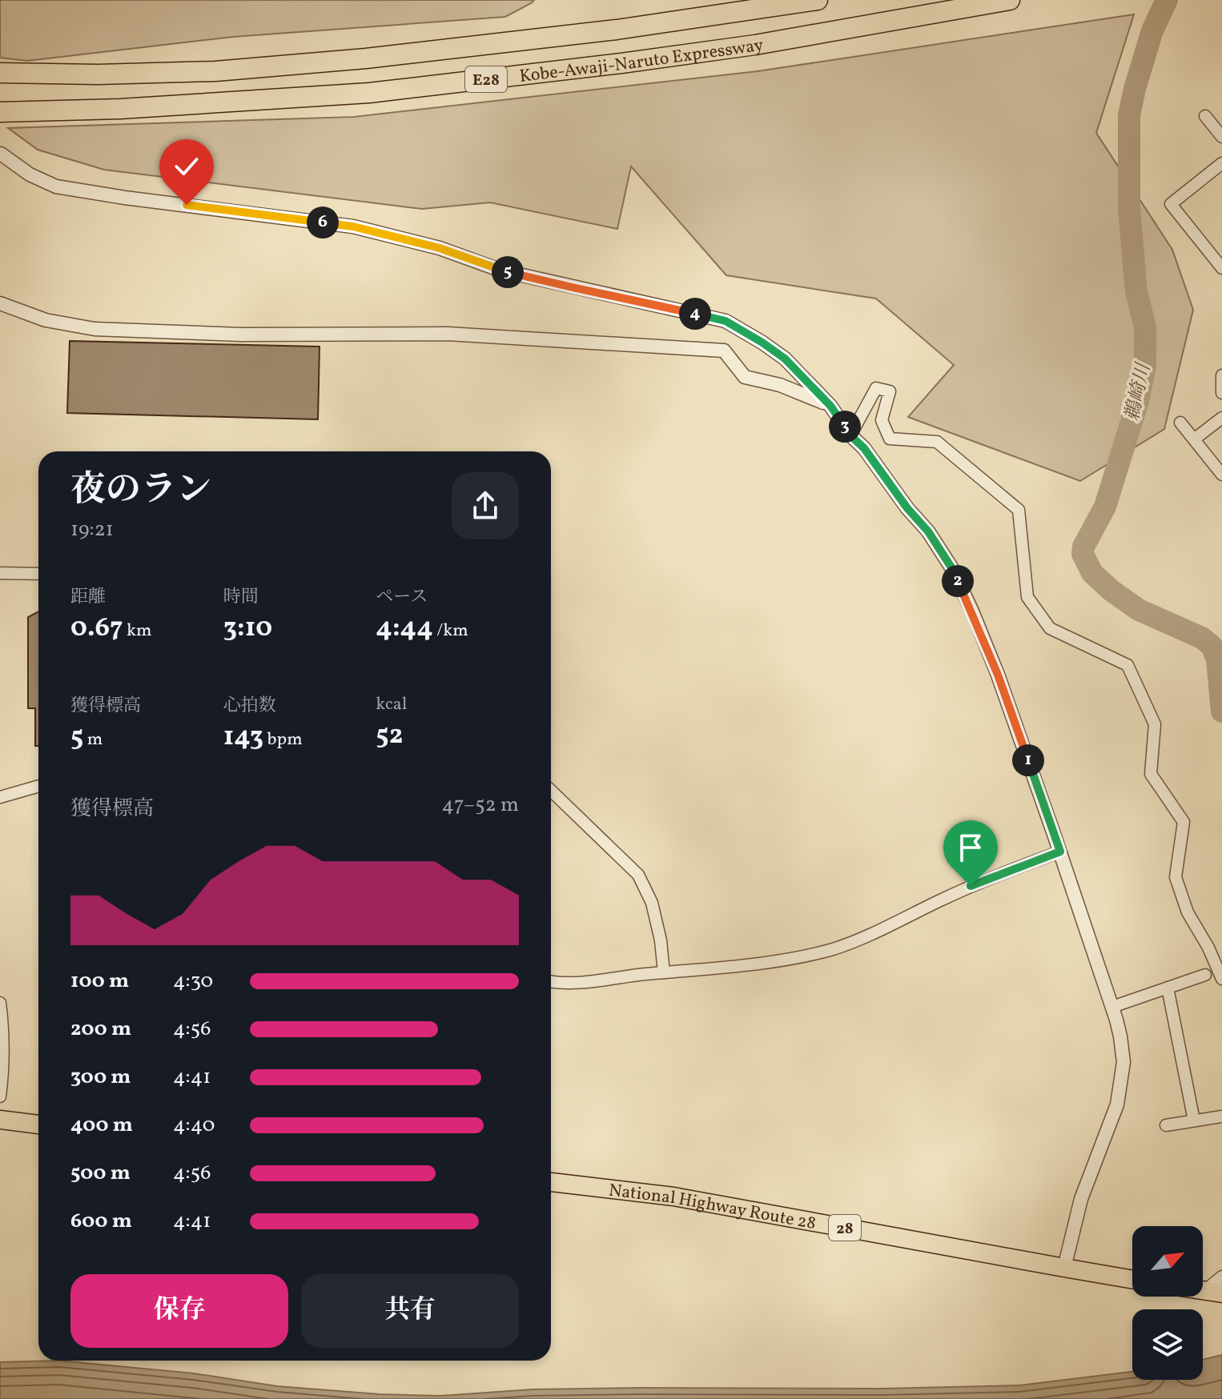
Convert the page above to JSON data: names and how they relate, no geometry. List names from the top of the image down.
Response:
{
  "streets": {
    "highway": [
      "Kobe-Awaji-Naruto Expressway",
      "E28",
      "National Highway Route 28",
      "28"
    ]
  },
  "water": ["鵜崎川"],
  "north": "top right",
  "page": {
    "pins": [
      "6",
      "5",
      "4",
      "3",
      "2",
      "1"
    ],
    "heading": ["夜のラン", "19:21"],
    "stats": [
      ["距離", "0.67 km"],
      ["時間", "3:10"],
      ["ペース", "4:44 /km"],
      ["獲得標高", "5 m"],
      ["心拍数", "143 bpm"],
      ["kcal", "52"]
    ],
    "chart": ["獲得標高", "47–52 m"],
    "list": [
      {
        "name": "100 m",
        "note": "4:30"
      },
      {
        "name": "200 m",
        "note": "4:56"
      },
      {
        "name": "300 m",
        "note": "4:41"
      },
      {
        "name": "400 m",
        "note": "4:40"
      },
      {
        "name": "500 m",
        "note": "4:56"
      },
      {
        "name": "600 m",
        "note": "4:41"
      }
    ],
    "buttons": ["保存", "共有"]
  }
}
